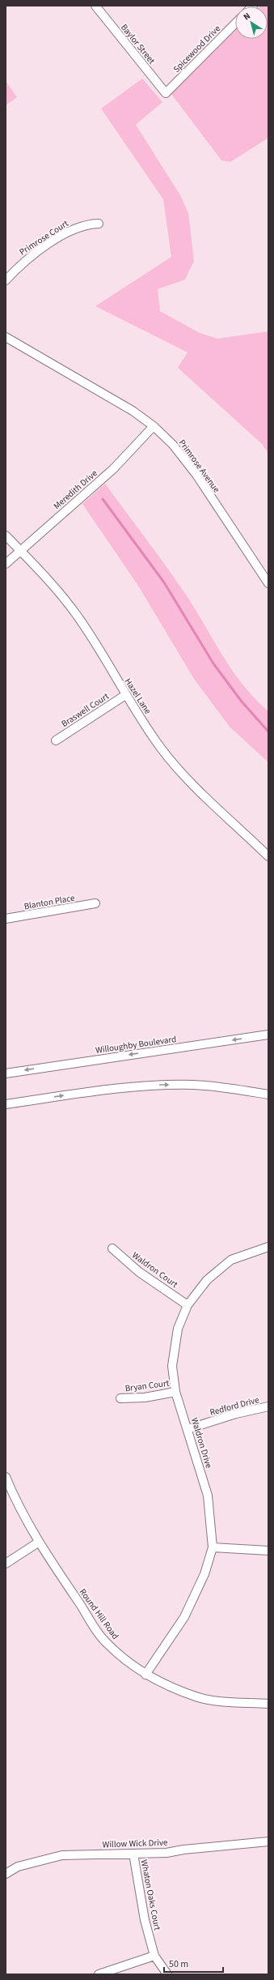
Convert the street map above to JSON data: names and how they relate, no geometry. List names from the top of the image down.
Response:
{
  "streets": {
    "street": [
      "Baylor Street",
      "Spicewood Drive",
      "Primrose Court",
      "Primrose Avenue",
      "Meredith Drive",
      "Hazel Lane",
      "Braswell Court",
      "Blanton Place",
      "Willoughby Boulevard",
      "Waldron Court",
      "Bryan Court",
      "Redford Drive",
      "Waldron Drive",
      "Round Hill Road",
      "Willow Wick Drive",
      "Whaton Oaks Court"
    ]
  },
  "crossings": [
    ["Baylor Street", "Spicewood Drive"],
    ["Primrose Avenue", "Meredith Drive"],
    ["Meredith Drive", "Hazel Lane"],
    ["Hazel Lane", "Braswell Court"],
    ["Waldron Court", "Waldron Drive"],
    ["Bryan Court", "Waldron Drive"],
    ["Redford Drive", "Waldron Drive"],
    ["Waldron Drive", "Round Hill Road"],
    ["Willow Wick Drive", "Whaton Oaks Court"]
  ],
  "scale_bar": "50 m",
  "north": "top left"
}
